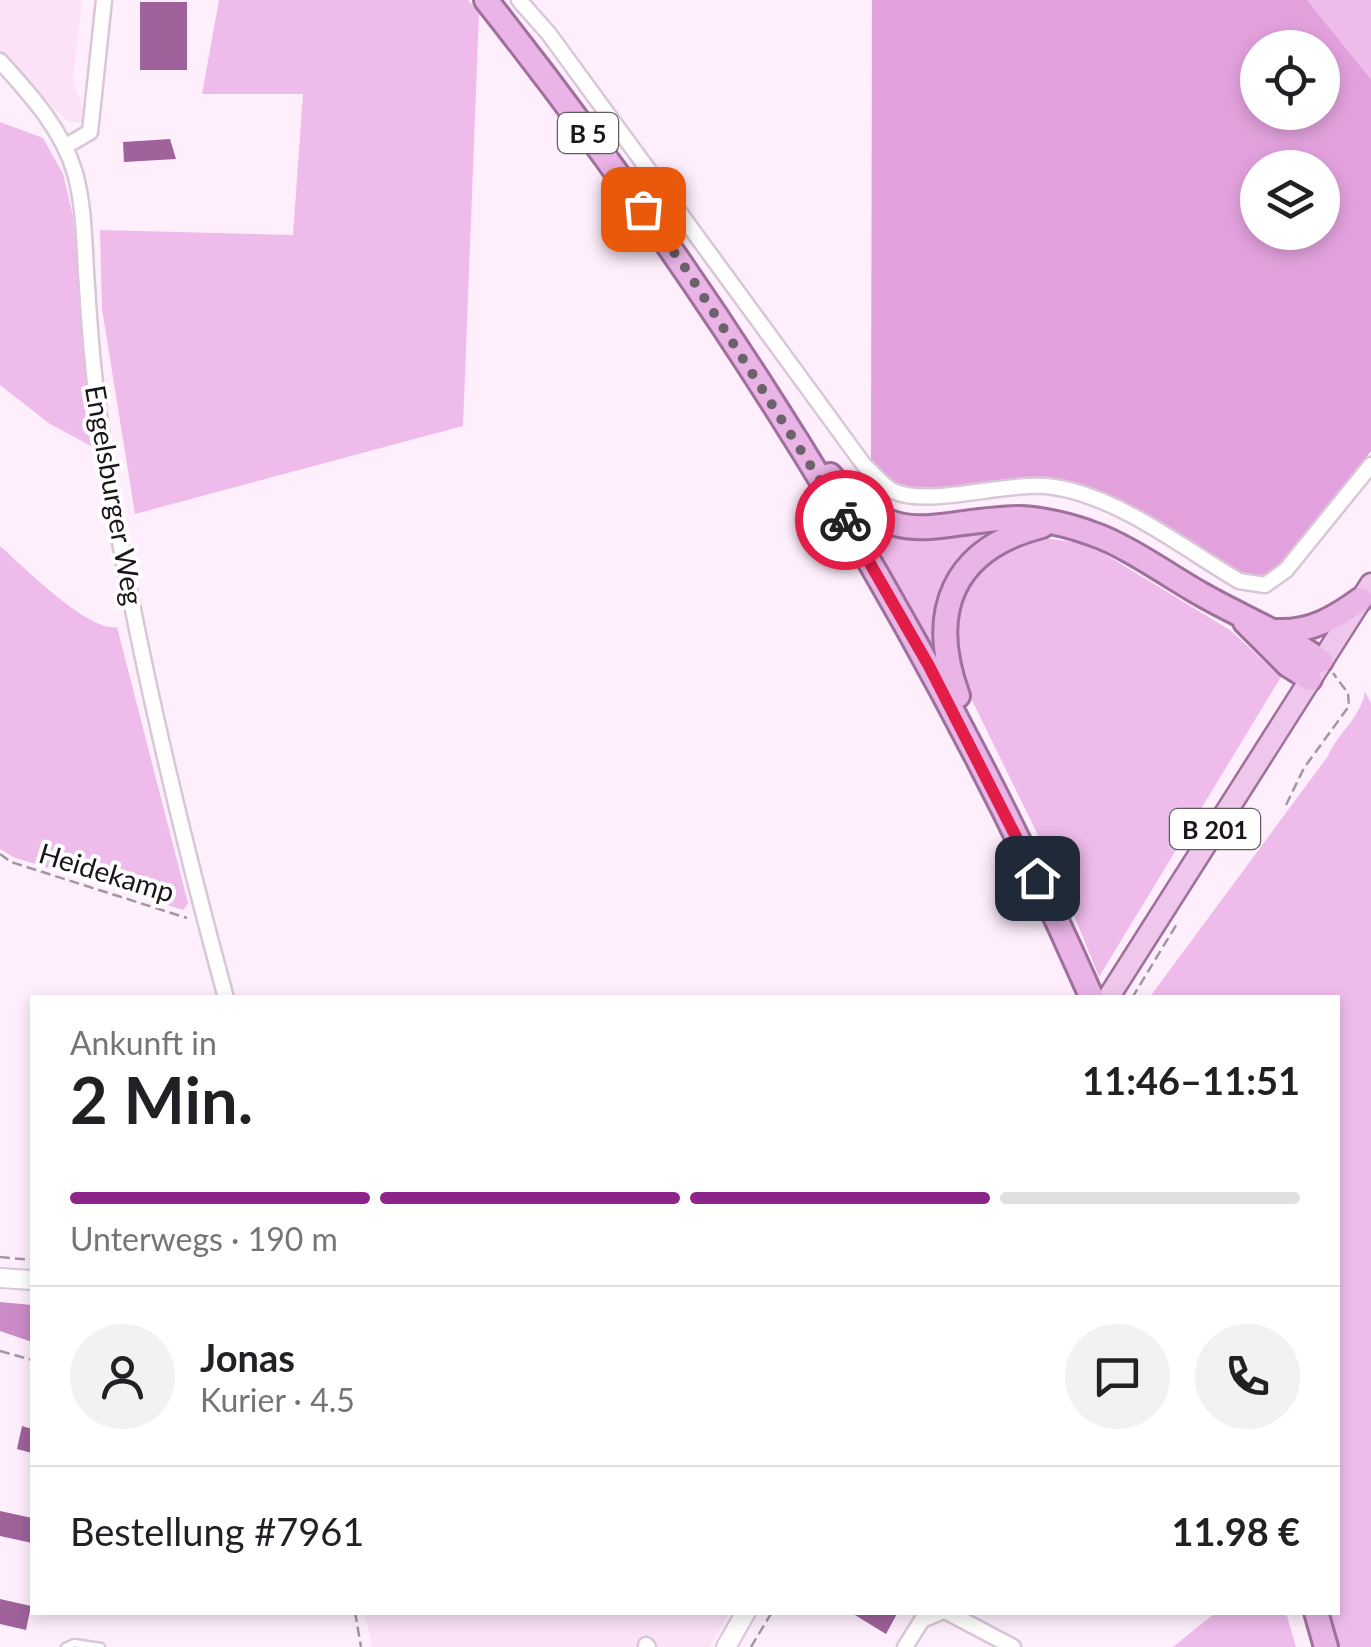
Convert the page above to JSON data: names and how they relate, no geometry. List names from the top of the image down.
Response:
{
  "streets": {
    "highway": ["B 5"],
    "main road": ["B 201"],
    "street": ["Engelsburger Weg"],
    "path": ["Heidekamp"]
  },
  "crossings": [
    ["Engelsburger Weg", "Heidekamp"]
  ],
  "page": {
    "heading": ["2 Min.", "Ankunft in", "11:46–11:51"],
    "panel": [
      "Jonas",
      "Kurier · 4.5",
      "Bestellung #7961",
      "11.98 €"
    ],
    "bar": "Unterwegs · 190 m"
  }
}
